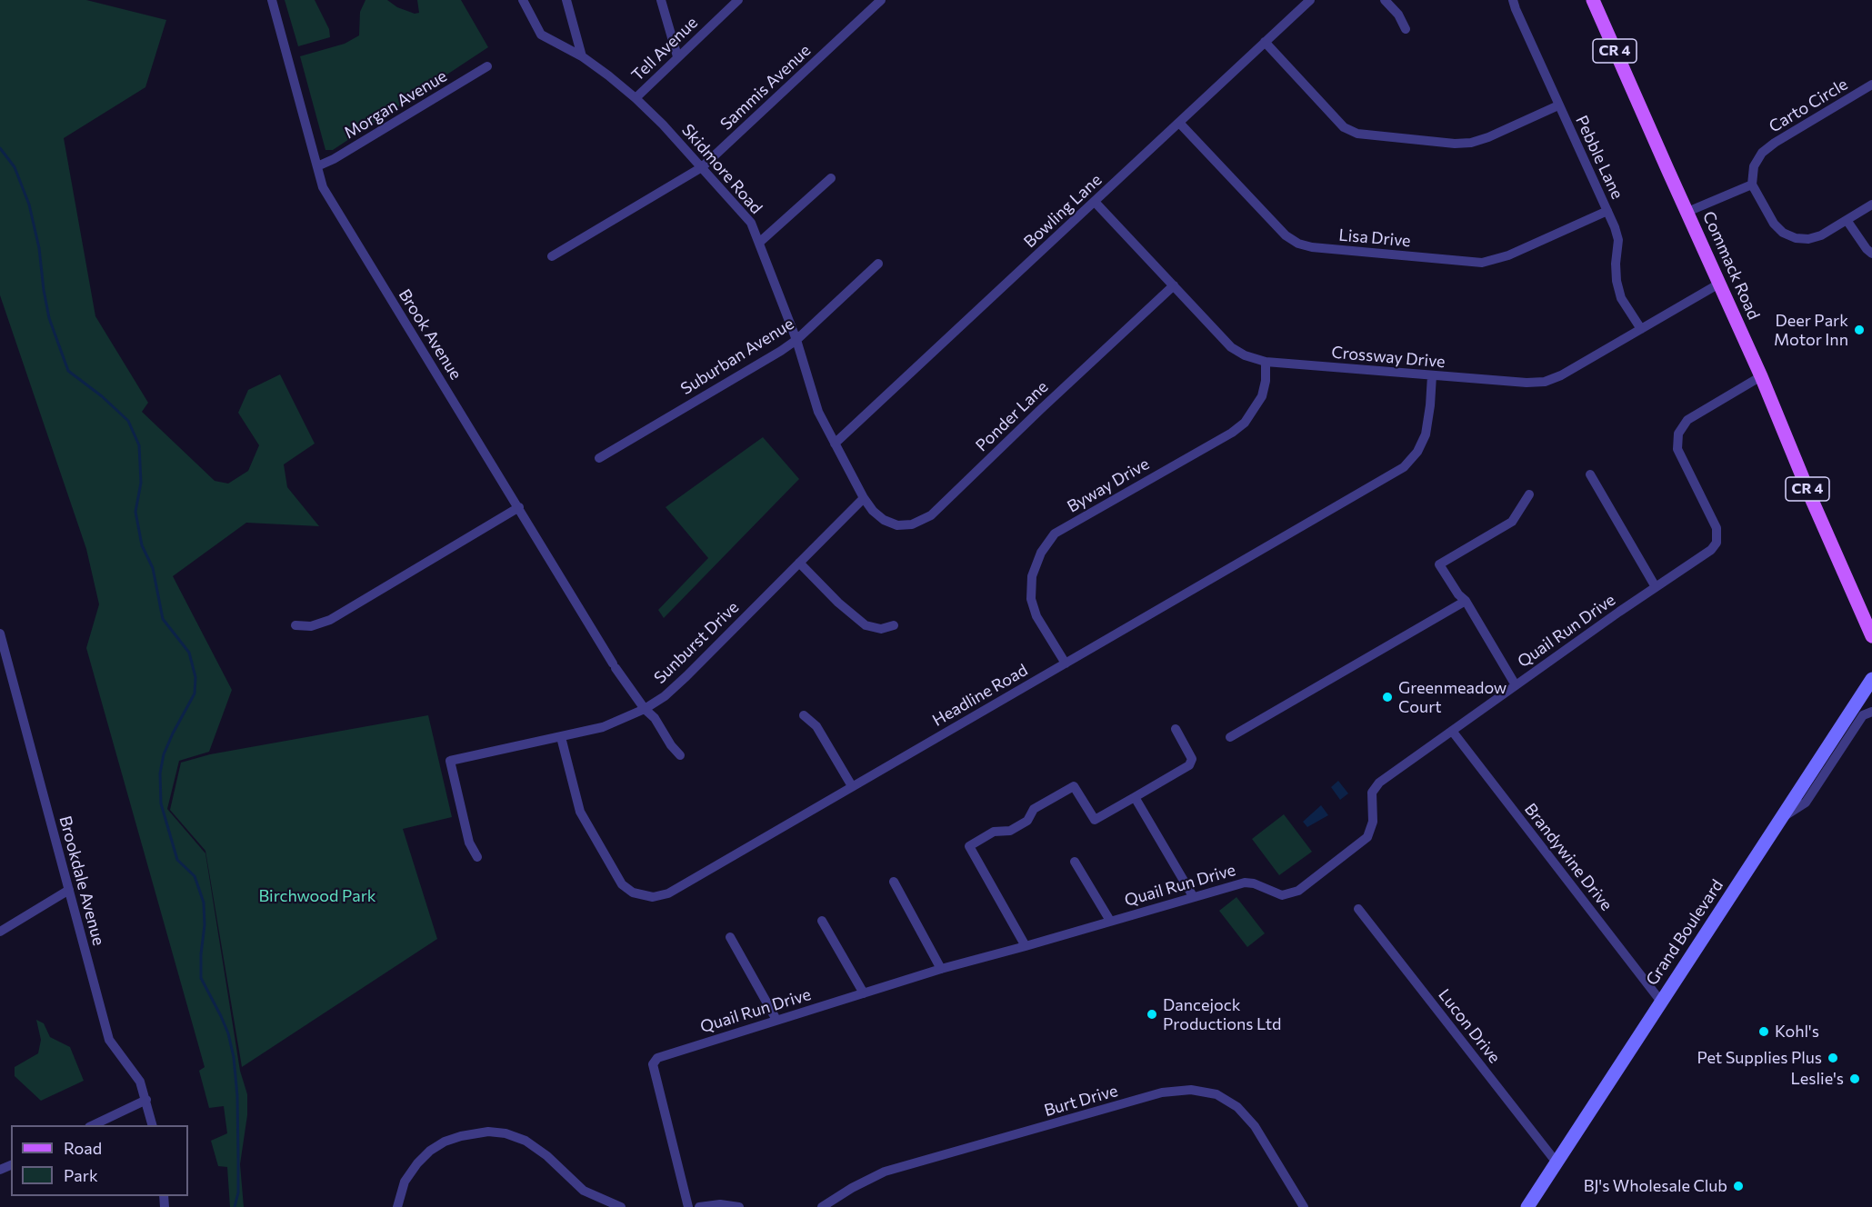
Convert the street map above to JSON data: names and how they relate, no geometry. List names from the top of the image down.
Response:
{
  "streets": {
    "main road": ["CR 4", "Commack Road"],
    "street": [
      "Tell Avenue",
      "Sammis Avenue",
      "Morgan Avenue",
      "Carto Circle",
      "Pebble Lane",
      "Skidmore Road",
      "Bowling Lane",
      "Lisa Drive",
      "Brook Avenue",
      "Suburban Avenue",
      "Crossway Drive",
      "Ponder Lane",
      "Byway Drive",
      "Quail Run Drive",
      "Sunburst Drive",
      "Headline Road",
      "Brandywine Drive",
      "Brookdale Avenue",
      "Grand Boulevard",
      "Lucon Drive",
      "Burt Drive"
    ]
  },
  "crossings": [
    ["Tell Avenue", "Skidmore Road"],
    ["Sammis Avenue", "Skidmore Road"],
    ["Morgan Avenue", "Brook Avenue"],
    ["Pebble Lane", "Lisa Drive"],
    ["Pebble Lane", "Crossway Drive"],
    ["Skidmore Road", "Bowling Lane"],
    ["Skidmore Road", "Suburban Avenue"],
    ["Skidmore Road", "Ponder Lane"],
    ["Bowling Lane", "Lisa Drive"],
    ["Bowling Lane", "Crossway Drive"],
    ["Bowling Lane", "Ponder Lane"],
    ["Commack Road", "Crossway Drive"],
    ["Commack Road", "Quail Run Drive"],
    ["Brook Avenue", "Sunburst Drive"],
    ["Crossway Drive", "Ponder Lane"],
    ["Crossway Drive", "Byway Drive"],
    ["Crossway Drive", "Headline Road"],
    ["Ponder Lane", "Sunburst Drive"],
    ["Byway Drive", "Headline Road"],
    ["Quail Run Drive", "Brandywine Drive"],
    ["Sunburst Drive", "Headline Road"],
    ["Brandywine Drive", "Grand Boulevard"],
    ["Grand Boulevard", "Lucon Drive"]
  ],
  "parks": ["Birchwood Park"],
  "places": [
    "Deer Park Motor Inn",
    "Greenmeadow Court",
    "Dancejock Productions Ltd",
    "Kohl's",
    "Pet Supplies Plus",
    "Leslie's",
    "BJ's Wholesale Club"
  ],
  "legend": ["Road", "Park"]
}
